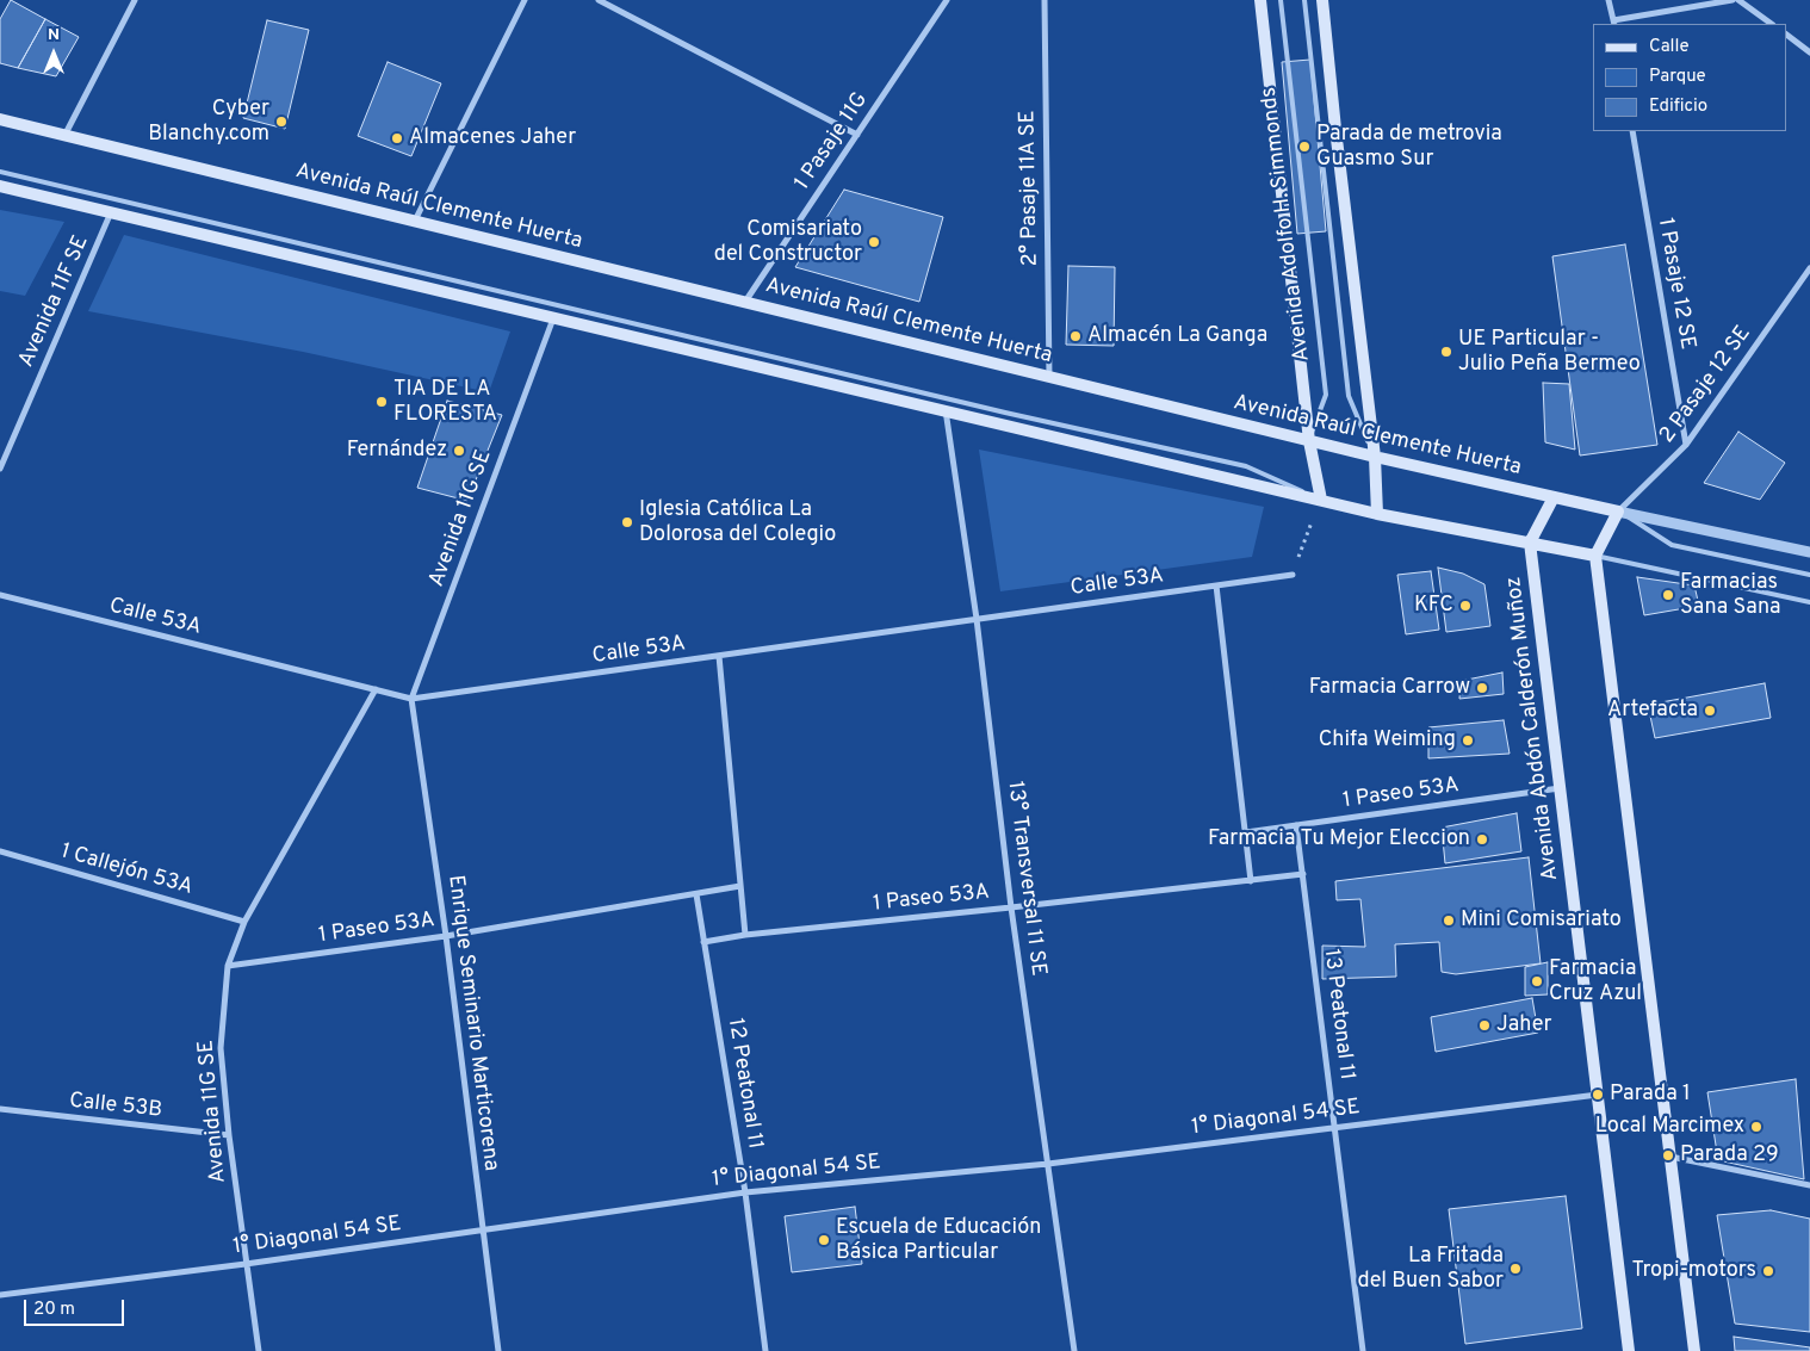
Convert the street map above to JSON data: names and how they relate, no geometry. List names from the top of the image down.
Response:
{
  "streets": {
    "main road": ["Avenida Raúl Clemente Huerta", "Avenida Adolfo H. Simmonds", "Avenida Abdón Calderón Muñoz"],
    "street": [
      "1 Pasaje 11G",
      "2° Pasaje 11A SE",
      "1 Pasaje 12 SE",
      "Avenida 11F SE",
      "2 Pasaje 12 SE",
      "Avenida 11G SE",
      "Calle 53A",
      "1 Paseo 53A",
      "1 Callejón 53A",
      "13° Transversal 11 SE",
      "13 Peatonal 11",
      "Enrique Seminario Marticorena",
      "12 Peatonal 11",
      "Calle 53B",
      "1° Diagonal 54 SE"
    ]
  },
  "crossings": [
    ["1 Pasaje 11G", "Avenida Raúl Clemente Huerta"],
    ["2° Pasaje 11A SE", "Avenida Raúl Clemente Huerta"],
    ["Avenida Raúl Clemente Huerta", "Avenida Adolfo H. Simmonds"],
    ["Avenida Raúl Clemente Huerta", "2 Pasaje 12 SE"],
    ["1 Pasaje 12 SE", "2 Pasaje 12 SE"],
    ["Avenida 11G SE", "Calle 53A"],
    ["Avenida 11G SE", "1 Paseo 53A"],
    ["Avenida 11G SE", "1 Callejón 53A"],
    ["Avenida 11G SE", "Enrique Seminario Marticorena"],
    ["Avenida 11G SE", "Calle 53B"],
    ["Avenida 11G SE", "1° Diagonal 54 SE"],
    ["Calle 53A", "13° Transversal 11 SE"],
    ["Calle 53A", "Enrique Seminario Marticorena"],
    ["Avenida Abdón Calderón Muñoz", "1 Paseo 53A"],
    ["Avenida Abdón Calderón Muñoz", "1° Diagonal 54 SE"],
    ["1 Paseo 53A", "13° Transversal 11 SE"],
    ["1 Paseo 53A", "13 Peatonal 11"],
    ["1 Paseo 53A", "Enrique Seminario Marticorena"],
    ["1 Paseo 53A", "12 Peatonal 11"],
    ["13° Transversal 11 SE", "1° Diagonal 54 SE"],
    ["13 Peatonal 11", "1° Diagonal 54 SE"],
    ["Enrique Seminario Marticorena", "1° Diagonal 54 SE"],
    ["12 Peatonal 11", "1° Diagonal 54 SE"]
  ],
  "places": [
    "Cyber Blanchy.com",
    "Almacenes Jaher",
    "Parada de metrovia Guasmo Sur",
    "Comisariato del Constructor",
    "Almacén La Ganga",
    "UE Particular - Julio Peña Bermeo",
    "TIA DE LA FLORESTA",
    "Fernández",
    "Iglesia Católica La Dolorosa del Colegio",
    "Farmacias Sana Sana",
    "KFC",
    "Farmacia Carrow",
    "Artefacta",
    "Chifa Weiming",
    "Farmacia Tu Mejor Eleccion",
    "Mini Comisariato",
    "Farmacia Cruz Azul",
    "Jaher",
    "Parada 1",
    "Local Marcimex",
    "Parada 29",
    "Escuela de Educación Básica Particular",
    "La Fritada del Buen Sabor",
    "Tropi-motors"
  ],
  "legend": ["Calle", "Parque", "Edificio"],
  "scale_bar": "20 m",
  "north": "top"
}
